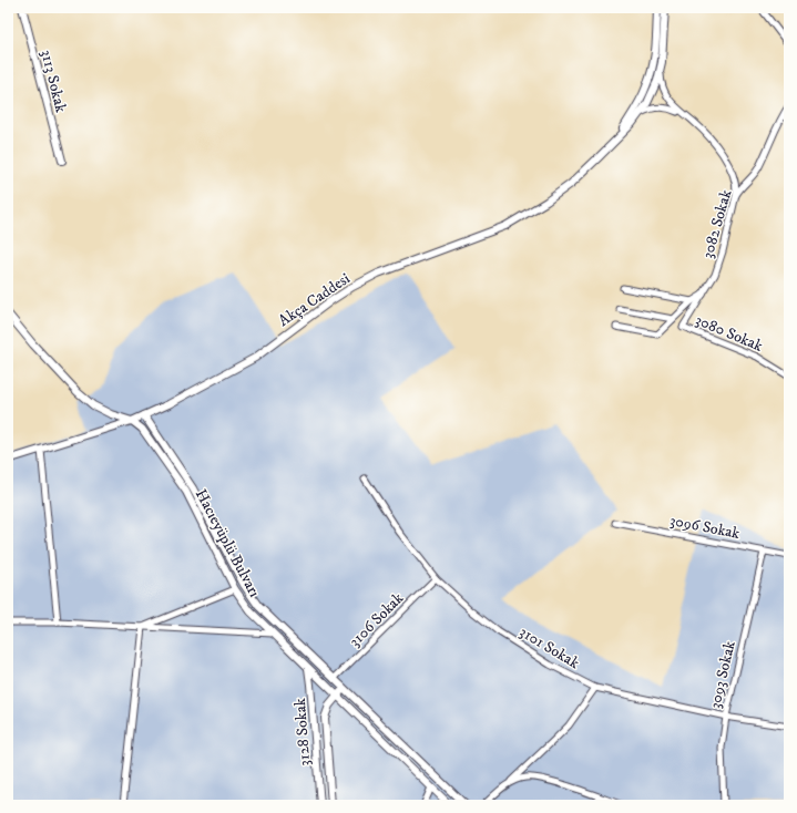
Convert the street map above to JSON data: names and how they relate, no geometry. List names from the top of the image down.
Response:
{
  "streets": {
    "street": [
      "3113 Sokak",
      "3082 Sokak",
      "Akça Caddesi",
      "3080 Sokak",
      "3096 Sokak",
      "Hacıeyüplü Bulvarı",
      "3106 Sokak",
      "3101 Sokak",
      "3093 Sokak",
      "3128 Sokak"
    ]
  },
  "crossings": [
    ["3082 Sokak", "3080 Sokak"],
    ["Akça Caddesi", "Hacıeyüplü Bulvarı"],
    ["3096 Sokak", "3093 Sokak"],
    ["Hacıeyüplü Bulvarı", "3106 Sokak"],
    ["Hacıeyüplü Bulvarı", "3128 Sokak"],
    ["3106 Sokak", "3101 Sokak"],
    ["3101 Sokak", "3093 Sokak"]
  ]
}
